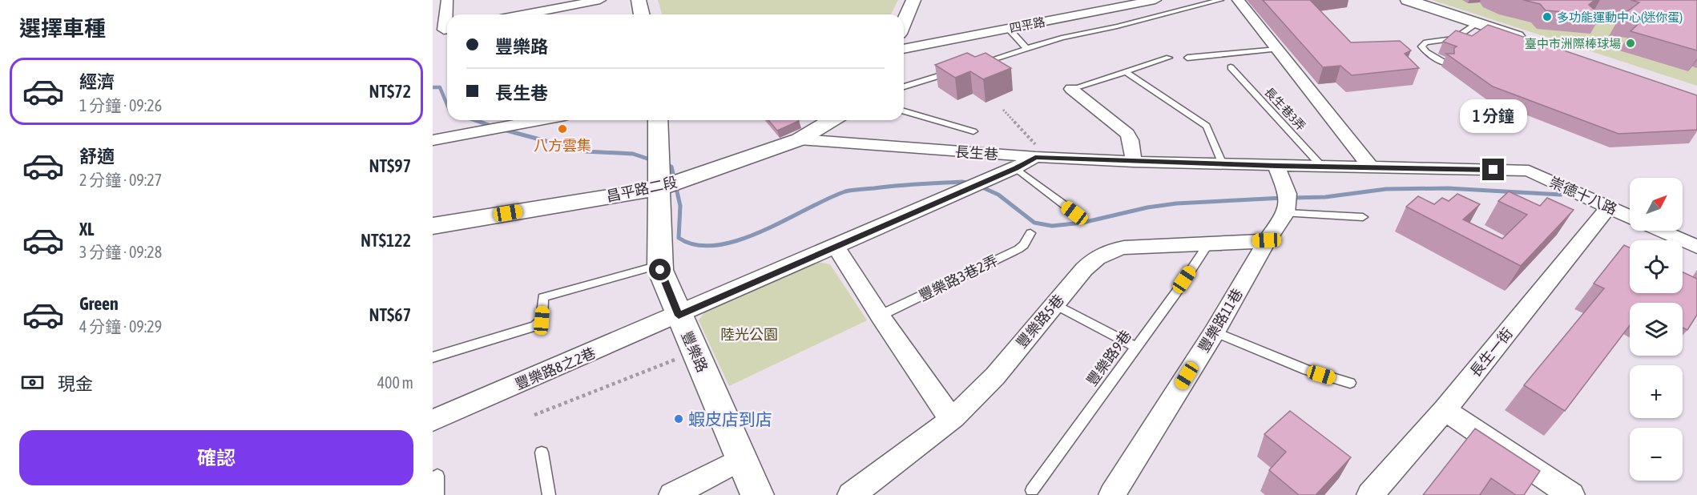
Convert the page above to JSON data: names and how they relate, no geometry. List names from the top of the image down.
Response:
{
  "streets": {
    "street": [
      "四平路",
      "長生巷",
      "昌平路二段",
      "崇德十八路",
      "豐樂路11巷",
      "豐樂路5巷",
      "豐樂路",
      "長生一街",
      "豐樂路8之2巷"
    ],
    "lane": ["長生巷3弄", "豐樂路3巷2弄", "豐樂路9巷"]
  },
  "crossings": [
    ["長生巷3弄", "長生巷"],
    ["長生巷", "昌平路二段"],
    ["長生巷", "崇德十八路"],
    ["長生巷", "豐樂路8之2巷"],
    ["昌平路二段", "豐樂路"],
    ["崇德十八路", "長生一街"],
    ["豐樂路11巷", "豐樂路5巷"],
    ["豐樂路5巷", "豐樂路9巷"],
    ["豐樂路", "豐樂路8之2巷"]
  ],
  "parks": ["陸光公園"],
  "places": [
    "多功能運動中心(迷你蛋)",
    "臺中市洲際棒球場",
    "八方雲集",
    "蝦皮店到店"
  ],
  "north": "top right",
  "page": {
    "heading": "選擇車種",
    "banner": ["豐樂路", "長生巷"],
    "list": [
      {
        "name": "經濟",
        "note": "1 分鐘 · 09:26",
        "value": "NT$72"
      },
      {
        "name": "舒適",
        "note": "2 分鐘 · 09:27",
        "value": "NT$97"
      },
      {
        "name": "XL",
        "note": "3 分鐘 · 09:28",
        "value": "NT$122"
      },
      {
        "name": "Green",
        "note": "4 分鐘 · 09:29",
        "value": "NT$67"
      }
    ],
    "bubble": "1 分鐘",
    "map_buttons": ["+", "−"],
    "pay": ["現金", "400 m"],
    "buttons": "確認"
  }
}
